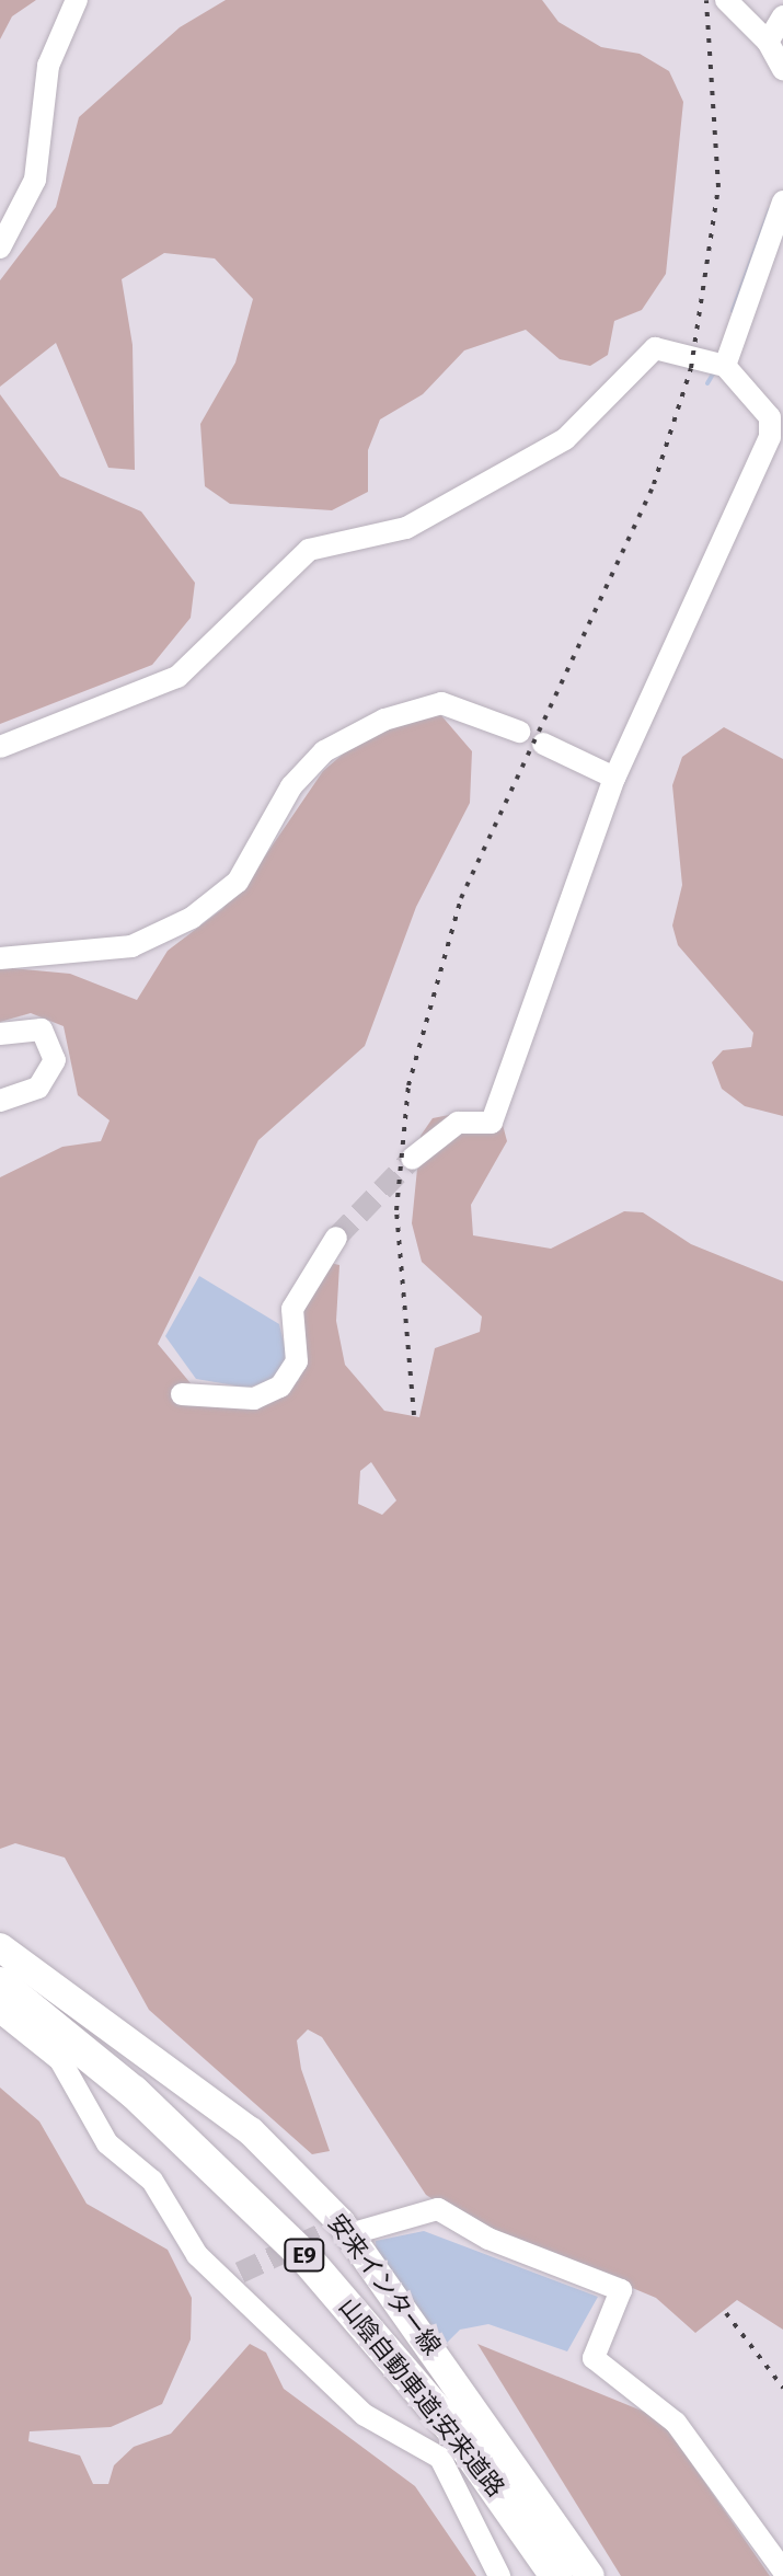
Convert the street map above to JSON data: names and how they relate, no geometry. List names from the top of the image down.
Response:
{
  "streets": {
    "highway": ["E9", "山陰自動車道;安来道路"],
    "main road": ["安来インター線"]
  }
}
